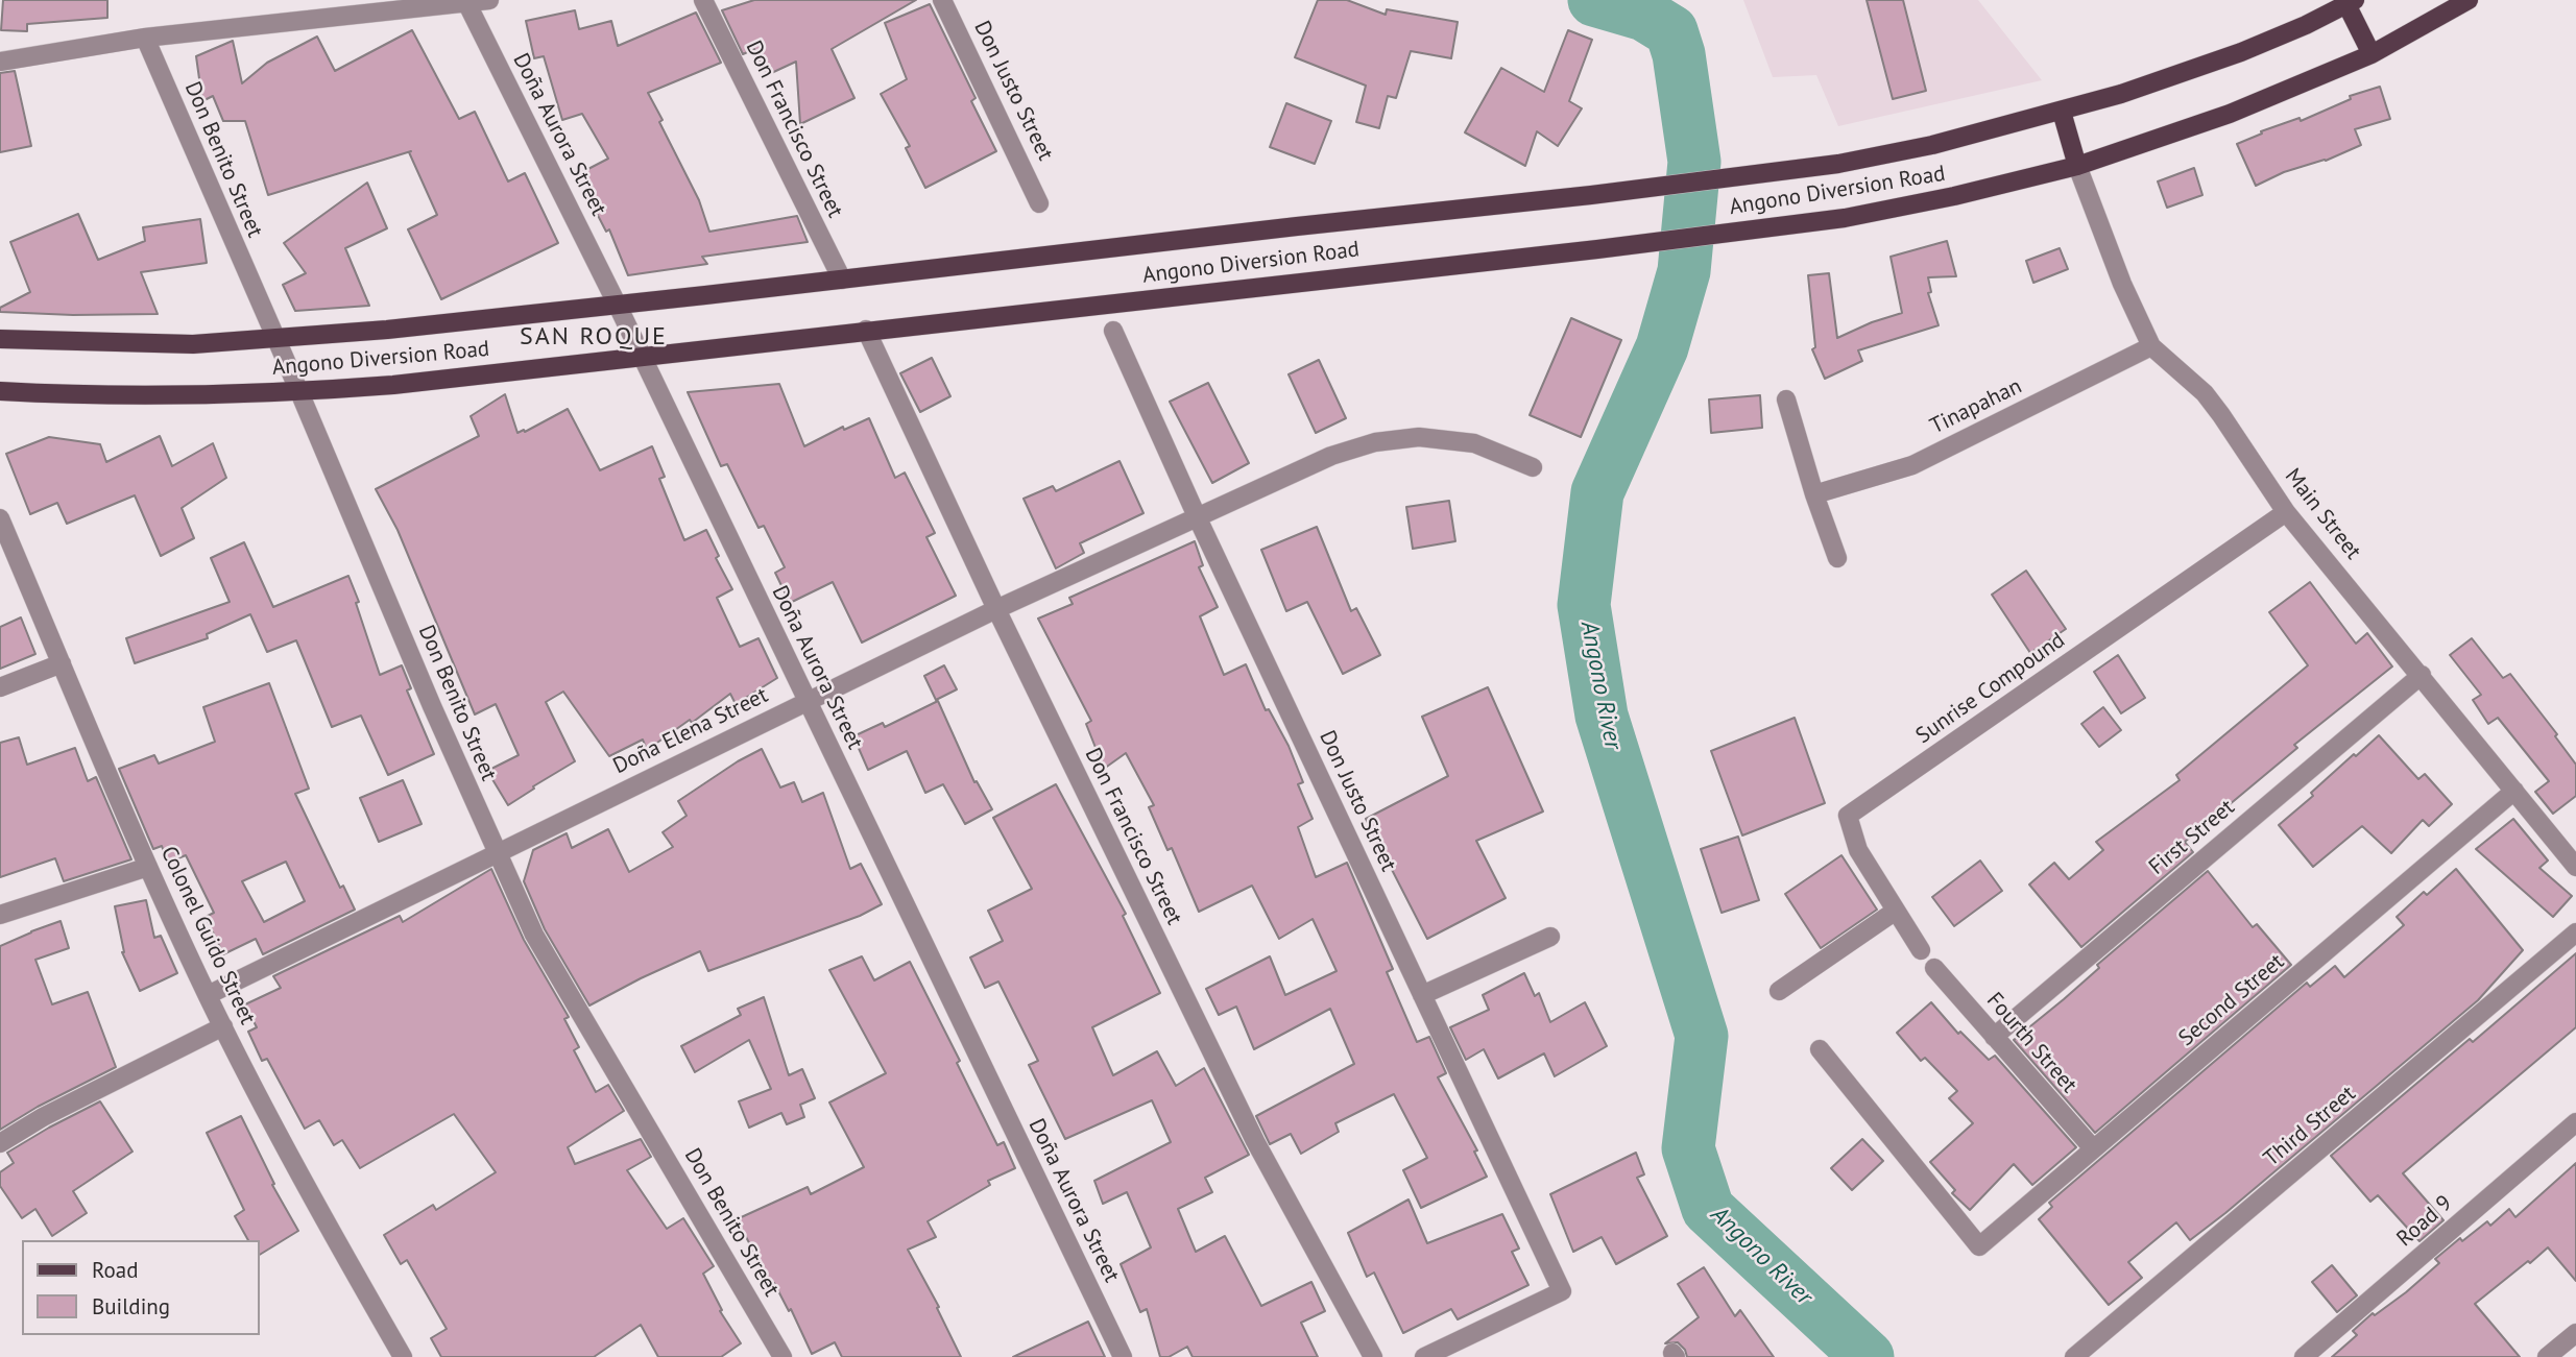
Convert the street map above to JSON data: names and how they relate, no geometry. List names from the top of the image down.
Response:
{
  "streets": {
    "main road": ["Angono Diversion Road"],
    "street": [
      "Don Justo Street",
      "Don Francisco Street",
      "Doña Aurora Street",
      "Don Benito Street",
      "Tinapahan",
      "Main Street",
      "Sunrise Compound",
      "Doña Elena Street",
      "First Street",
      "Colonel Guido Street",
      "Second Street",
      "Fourth Street",
      "Third Street",
      "Road 9"
    ]
  },
  "crossings": [
    ["Don Justo Street", "Doña Elena Street"],
    ["Don Francisco Street", "Angono Diversion Road"],
    ["Don Francisco Street", "Doña Elena Street"],
    ["Doña Aurora Street", "Angono Diversion Road"],
    ["Doña Aurora Street", "Doña Elena Street"],
    ["Don Benito Street", "Angono Diversion Road"],
    ["Don Benito Street", "Doña Elena Street"],
    ["Angono Diversion Road", "Main Street"],
    ["Tinapahan", "Main Street"],
    ["Main Street", "Sunrise Compound"],
    ["Main Street", "First Street"],
    ["Main Street", "Second Street"],
    ["Doña Elena Street", "Colonel Guido Street"],
    ["First Street", "Fourth Street"],
    ["Second Street", "Fourth Street"]
  ],
  "districts": ["SAN ROQUE"],
  "water": ["Angono River"],
  "legend": ["Road", "Building"]
}
